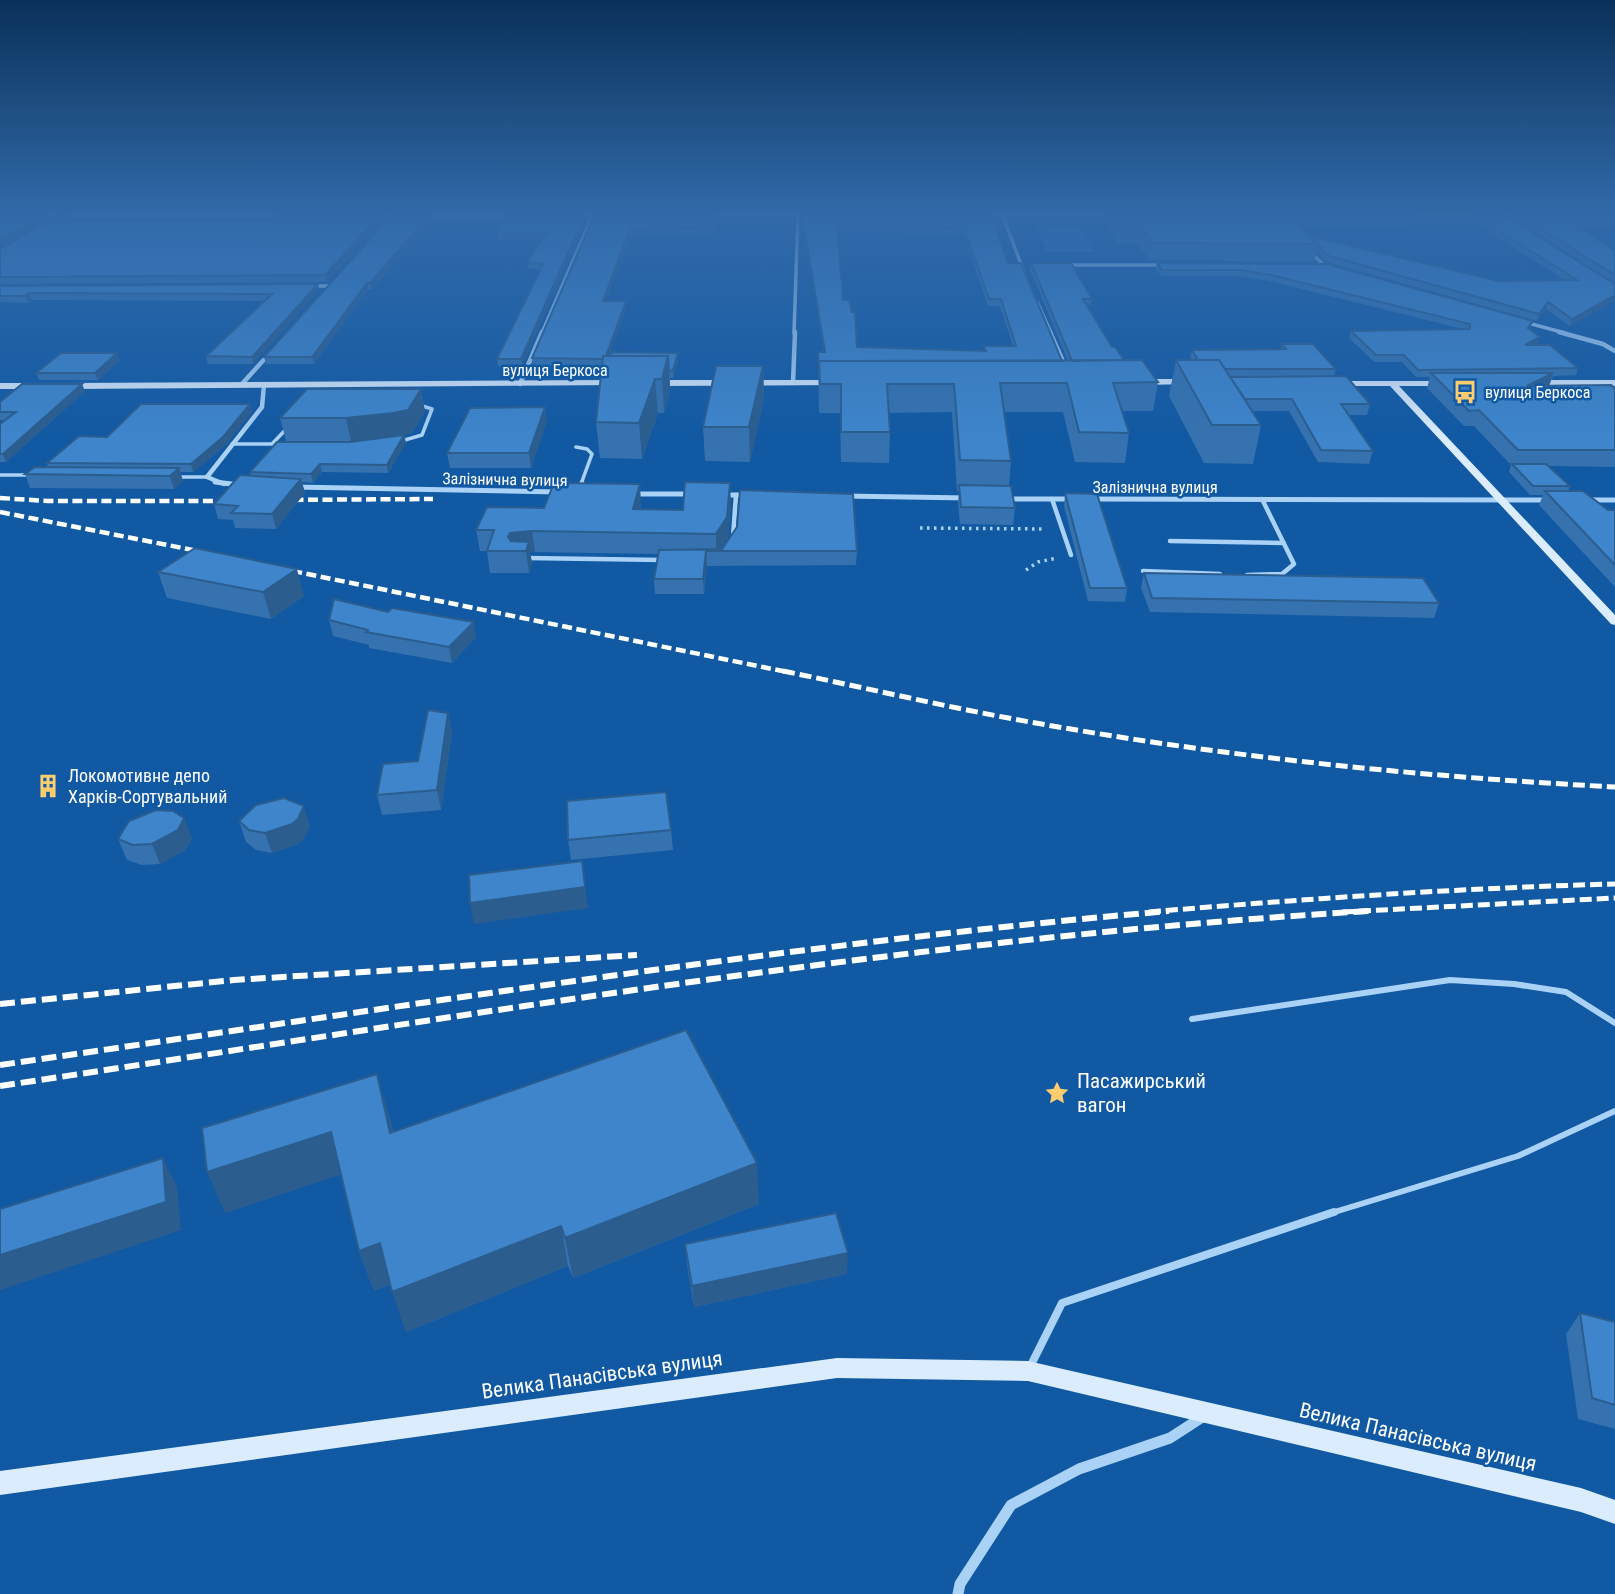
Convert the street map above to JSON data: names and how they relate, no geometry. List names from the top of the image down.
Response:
{
  "streets": {
    "street": ["вулиця Беркоса", "Залізнична вулиця", "Велика Панасівська вулиця"]
  },
  "places": {
    "bus stop": ["вулиця Беркоса"],
    "building": ["Локомотивне депо Харків-Сортувальний"],
    "place": ["Пасажирський вагон"]
  }
}
